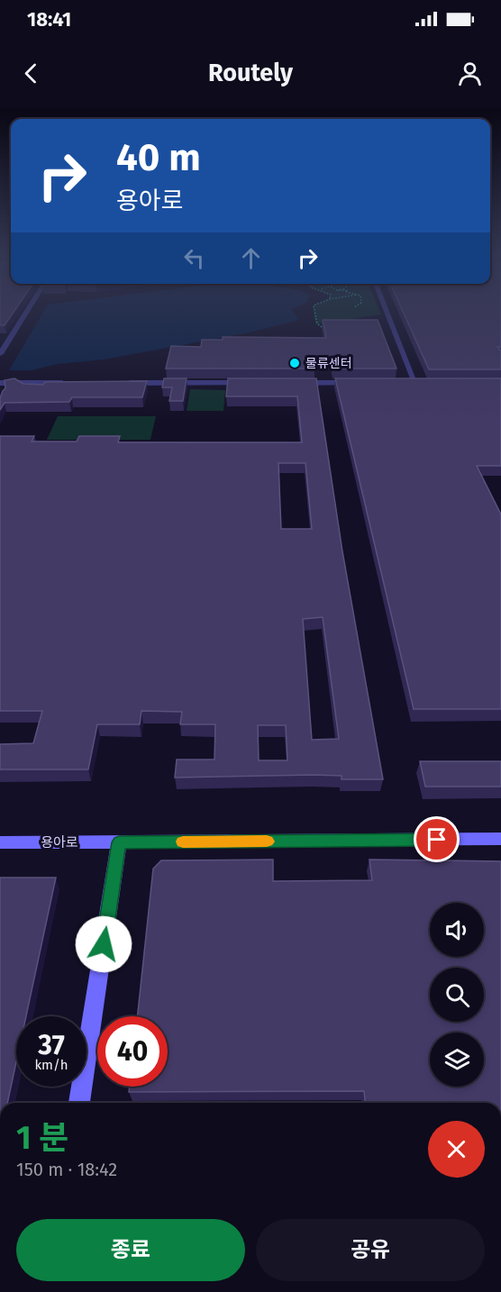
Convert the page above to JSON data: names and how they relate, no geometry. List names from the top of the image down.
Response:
{
  "streets": {
    "street": ["용아로"]
  },
  "places": ["물류센터"],
  "page": {
    "status": "18:41",
    "header": "Routely",
    "turn": ["40 m", "용아로"],
    "speed": "37 km/h",
    "limit": "40",
    "heading": ["1 분", "150 m · 18:42"],
    "buttons": ["종료", "공유"]
  }
}
